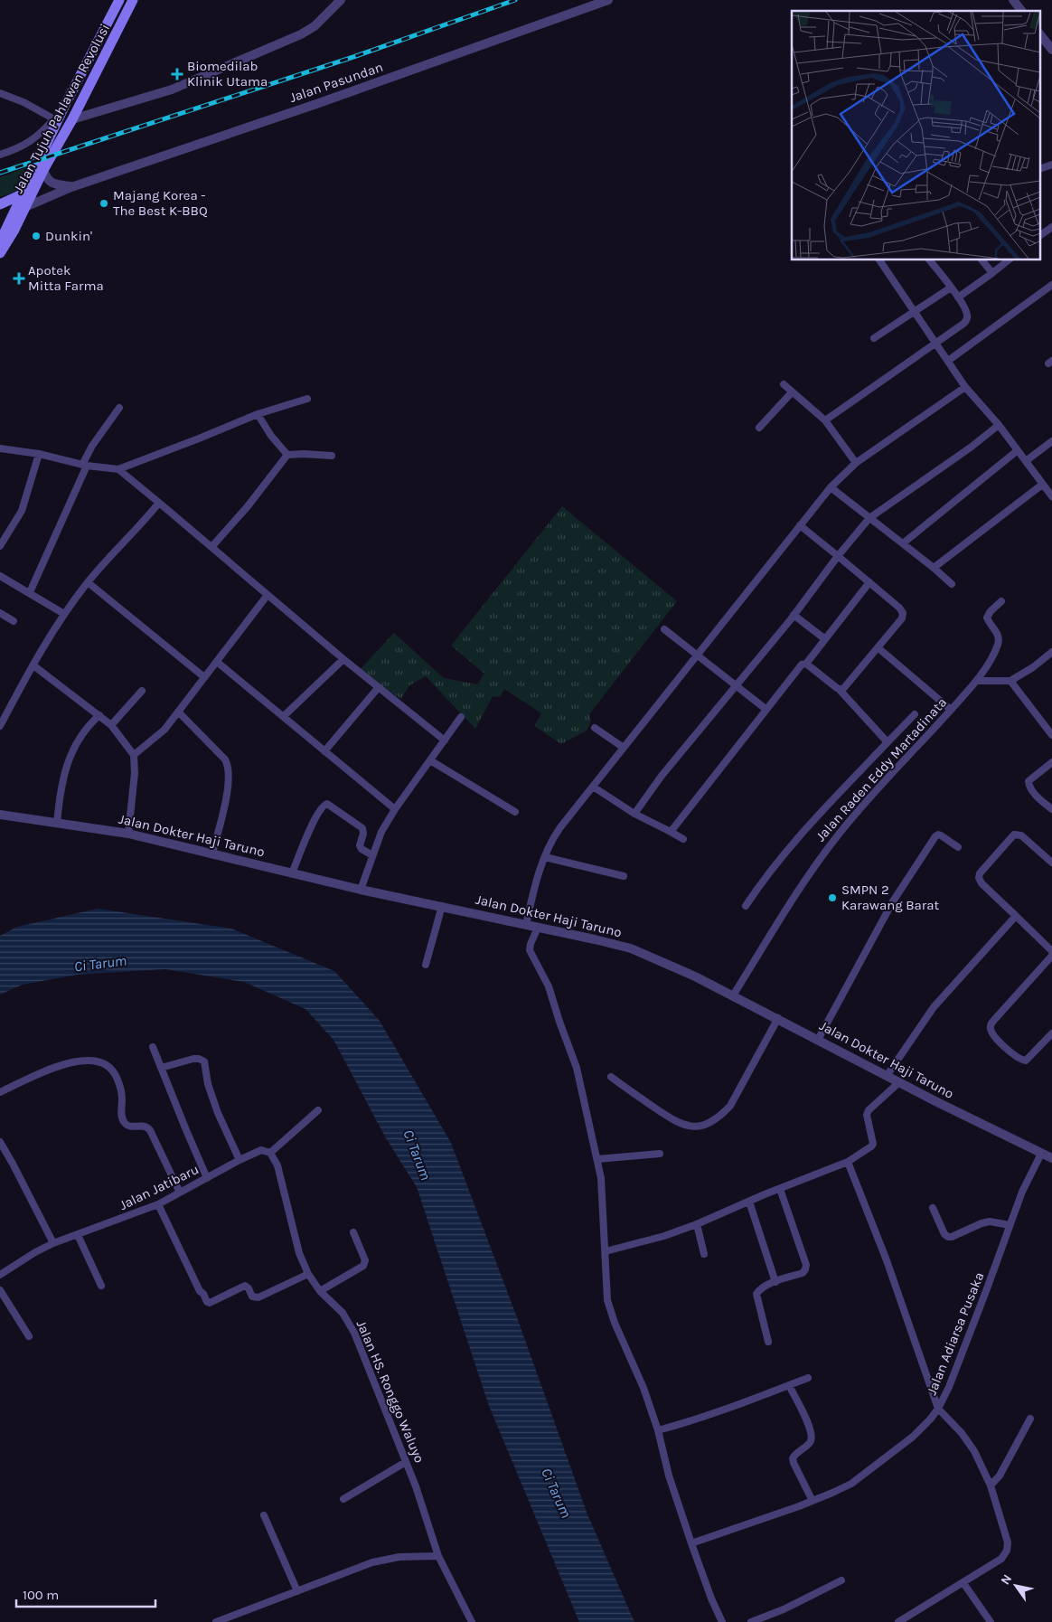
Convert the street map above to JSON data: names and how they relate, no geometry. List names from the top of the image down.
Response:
{
  "streets": {
    "main road": ["Jalan Tujuh Pahlawan Revolusi"],
    "street": [
      "Jalan Pasundan",
      "Jalan Raden Eddy Martadinata",
      "Jalan Dokter Haji Taruno",
      "Jalan Jatibaru",
      "Jalan Adiarsa Pusaka",
      "Jalan HS. Ronggo Waluyo"
    ]
  },
  "crossings": [
    ["Jalan Pasundan", "Jalan Tujuh Pahlawan Revolusi"],
    ["Jalan Raden Eddy Martadinata", "Jalan Dokter Haji Taruno"],
    ["Jalan Dokter Haji Taruno", "Jalan Adiarsa Pusaka"],
    ["Jalan Jatibaru", "Jalan HS. Ronggo Waluyo"]
  ],
  "water": ["Ci Tarum"],
  "places": {
    "health": ["Biomedilab Klinik Utama", "Apotek Mitta Farma"],
    "other": ["Majang Korea - The Best K-BBQ", "Dunkin'", "SMPN 2 Karawang Barat"]
  },
  "scale_bar": "100 m",
  "north": "top left"
}
